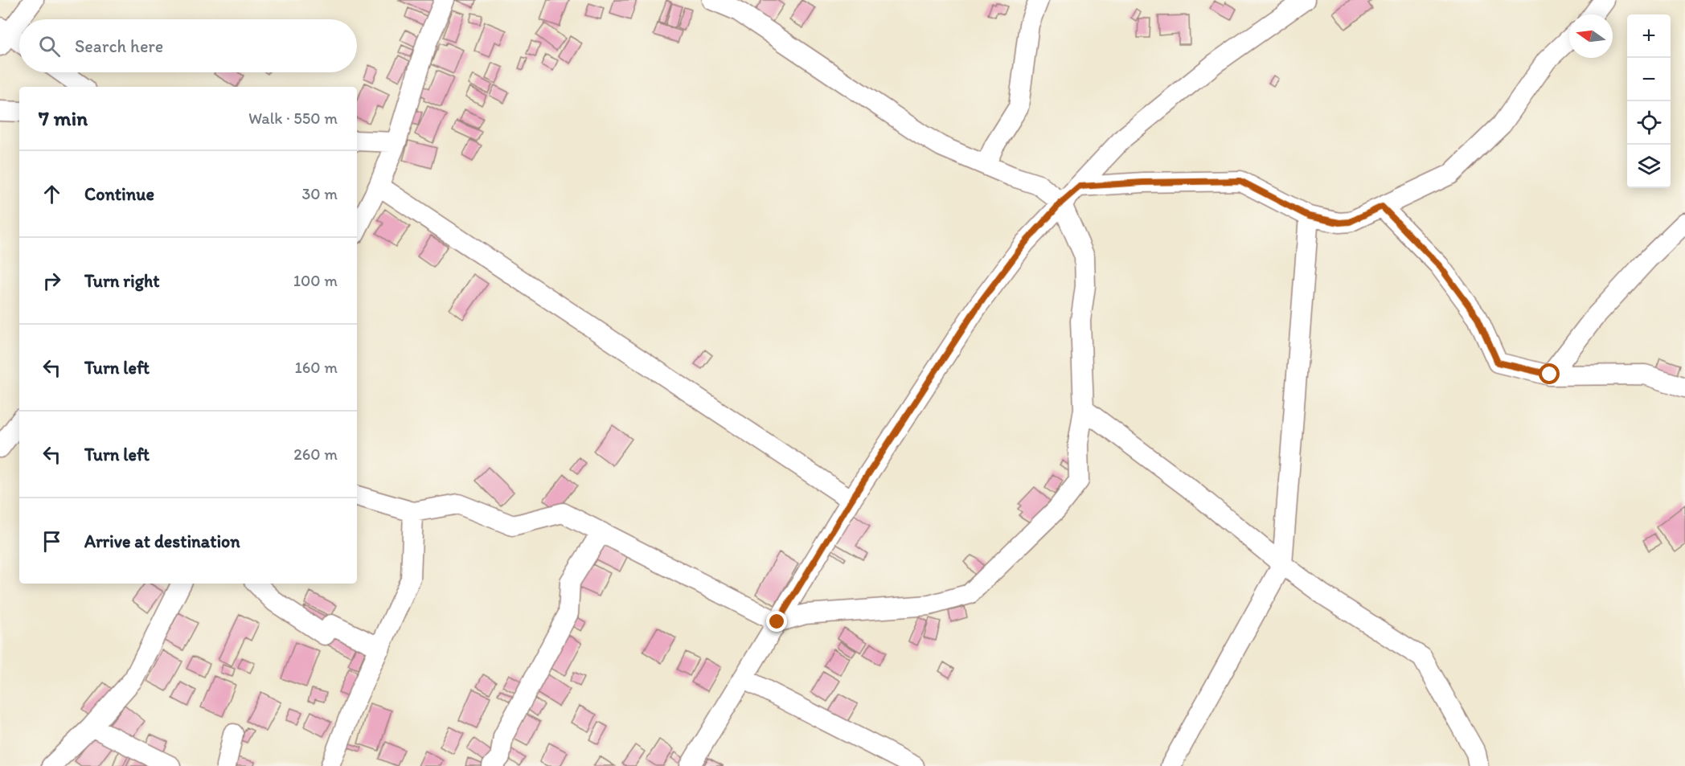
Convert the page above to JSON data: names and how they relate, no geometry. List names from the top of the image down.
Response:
{
  "north": "left",
  "page": {
    "map_buttons": ["+", "−"],
    "search": "Search here",
    "heading": ["7 min", "Walk · 550 m"],
    "list": [
      ["Continue", "30 m"],
      ["Turn right", "100 m"],
      ["Turn left", "160 m"],
      ["Turn left", "260 m"],
      "Arrive at destination"
    ]
  }
}
